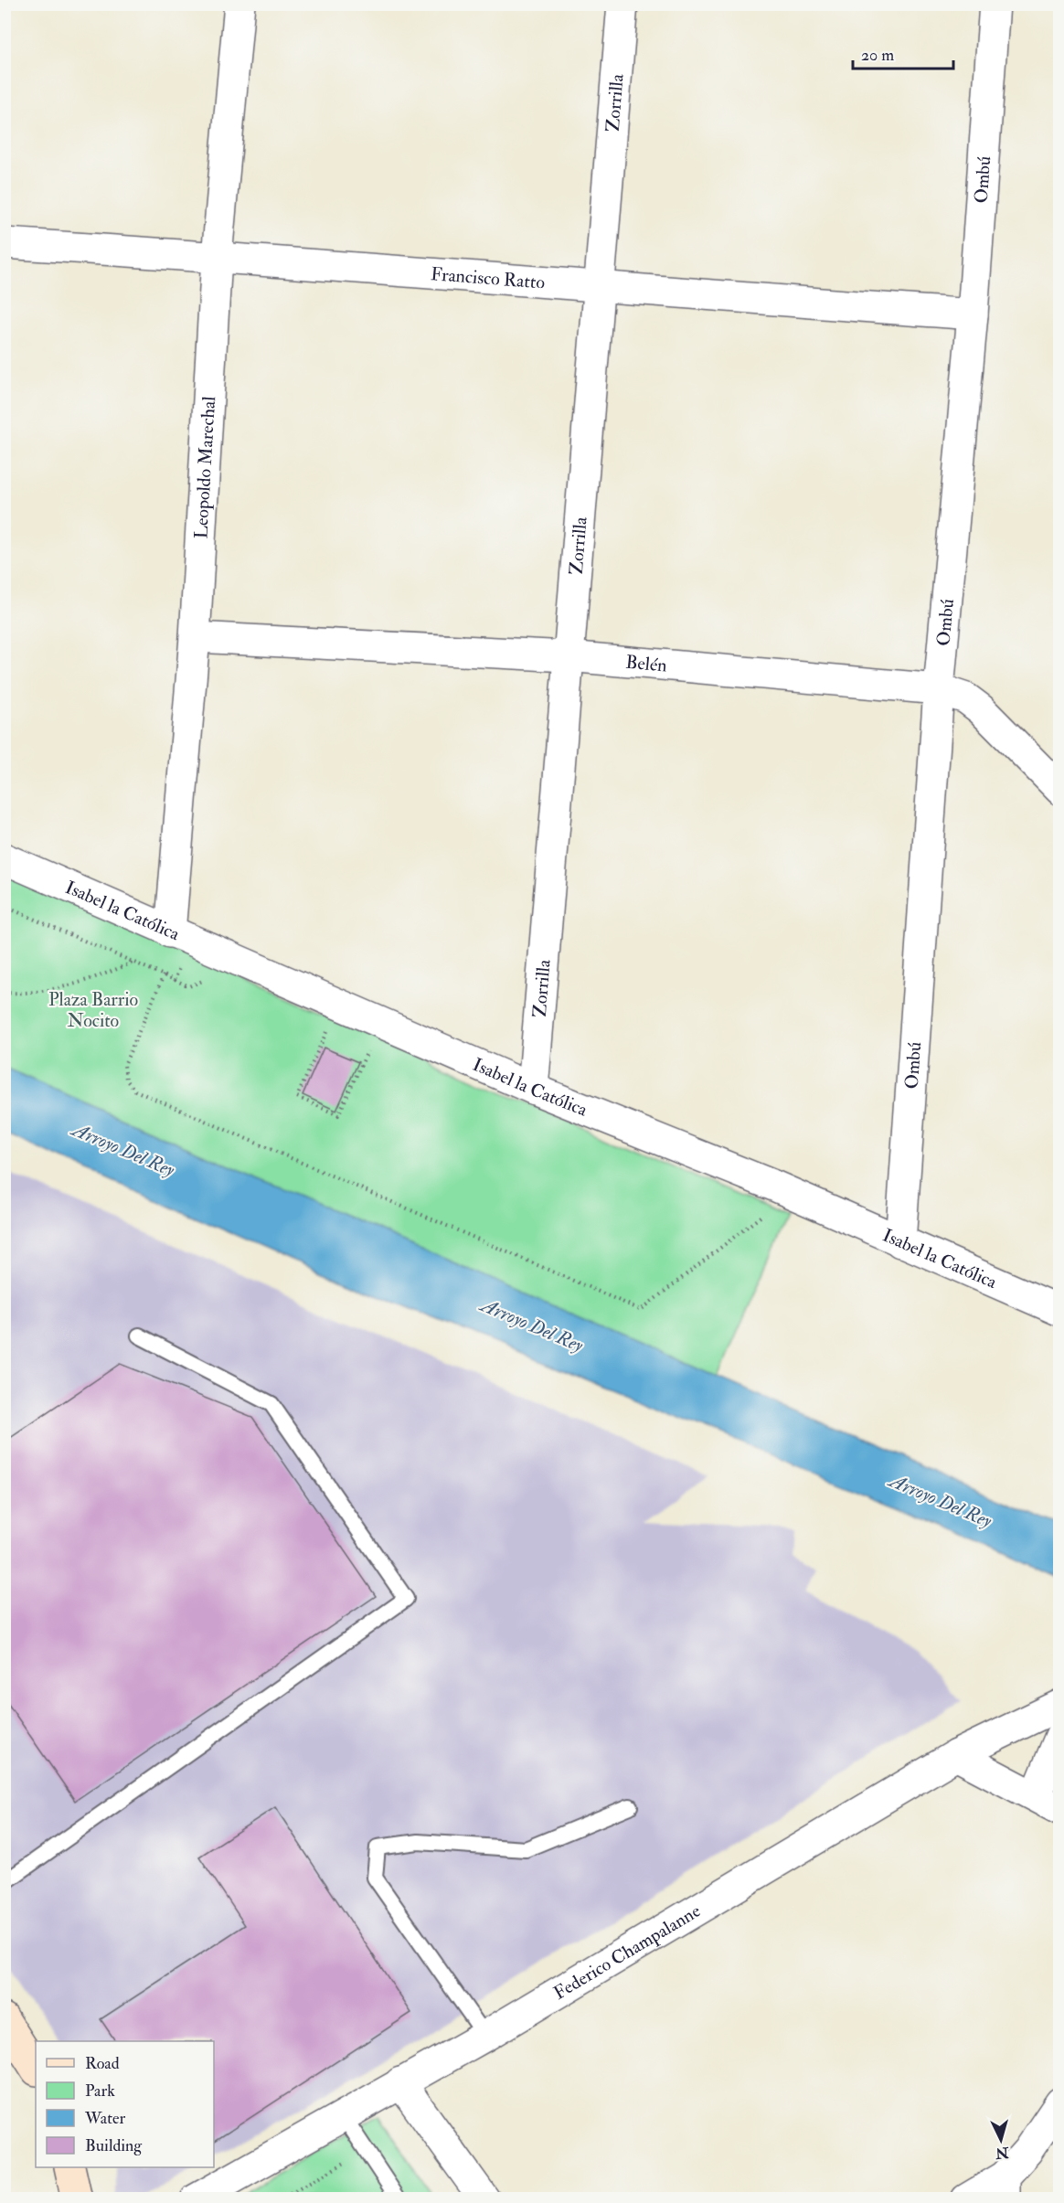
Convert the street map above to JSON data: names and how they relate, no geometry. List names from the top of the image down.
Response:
{
  "streets": {
    "street": [
      "Zorrilla",
      "Ombú",
      "Francisco Ratto",
      "Leopoldo Marechal",
      "Belén",
      "Isabel la Católica",
      "Federico Champalanne"
    ]
  },
  "crossings": [
    ["Zorrilla", "Francisco Ratto"],
    ["Zorrilla", "Belén"],
    ["Zorrilla", "Isabel la Católica"],
    ["Ombú", "Francisco Ratto"],
    ["Ombú", "Belén"],
    ["Ombú", "Isabel la Católica"],
    ["Francisco Ratto", "Leopoldo Marechal"],
    ["Leopoldo Marechal", "Belén"],
    ["Leopoldo Marechal", "Isabel la Católica"]
  ],
  "water": ["Arroyo Del Rey"],
  "parks": ["Plaza Barrio Nocito"],
  "legend": [
    "Road",
    "Park",
    "Water",
    "Building"
  ],
  "scale_bar": "20 m",
  "north": "bottom"
}
